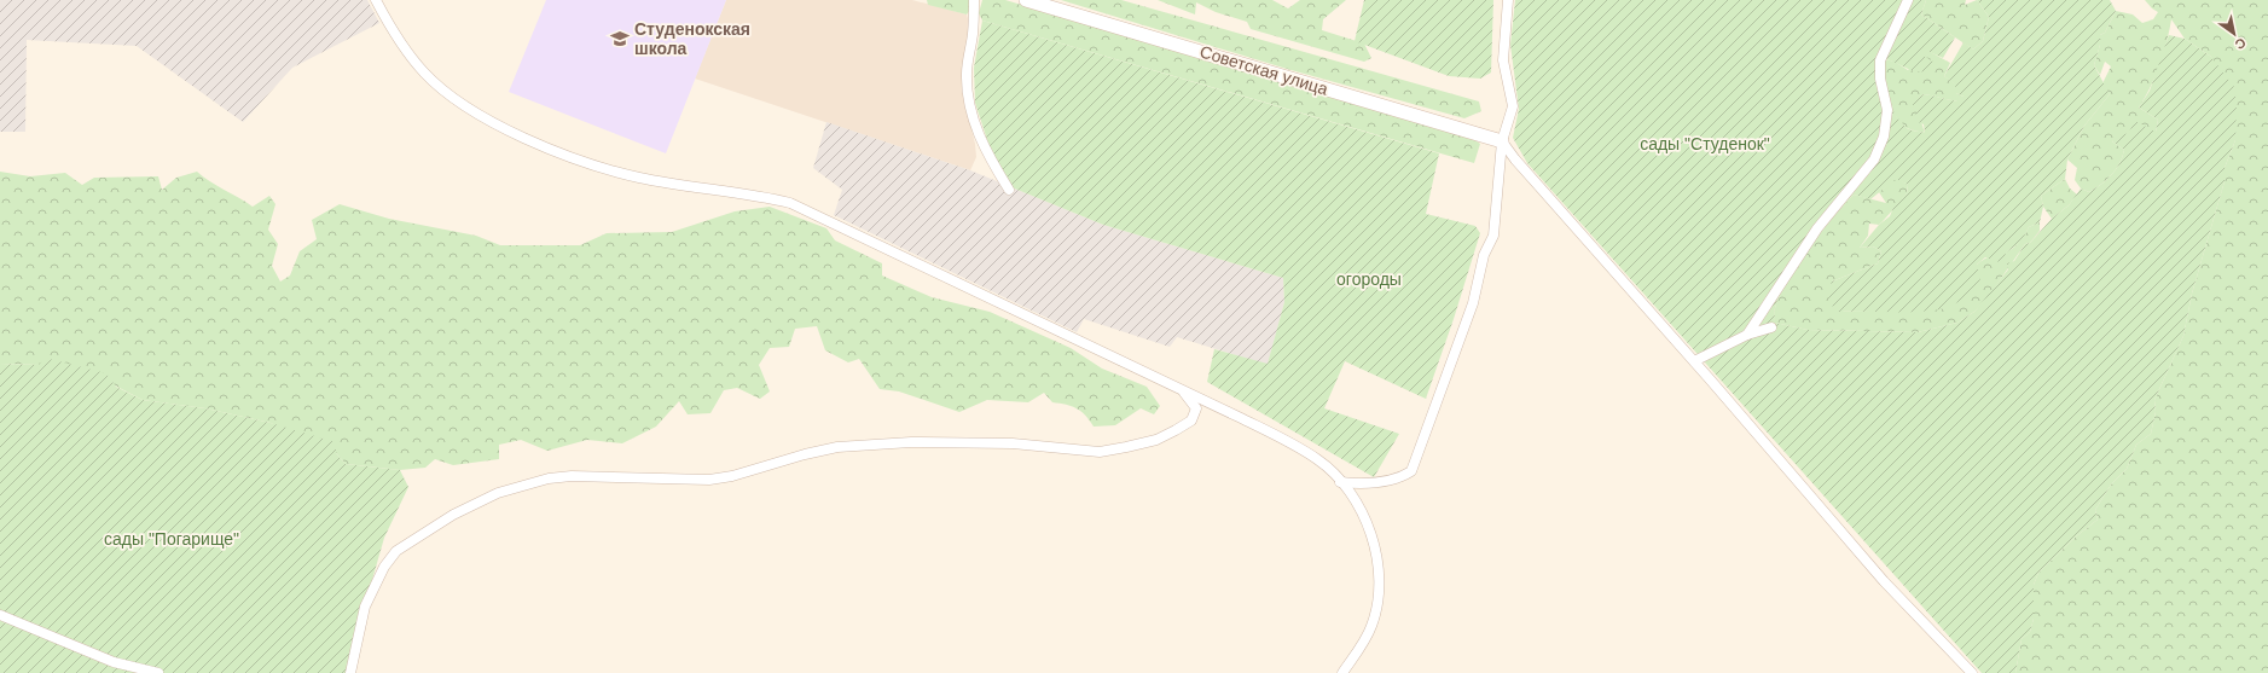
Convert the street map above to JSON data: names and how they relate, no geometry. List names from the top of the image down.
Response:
{
  "streets": {
    "street": ["Советская улица"]
  },
  "parks": ["сады \"Студенок\"", "огороды", "сады \"Погарище\""],
  "places": {
    "school or university": ["Студенокская школа"]
  },
  "north": "bottom right"
}
